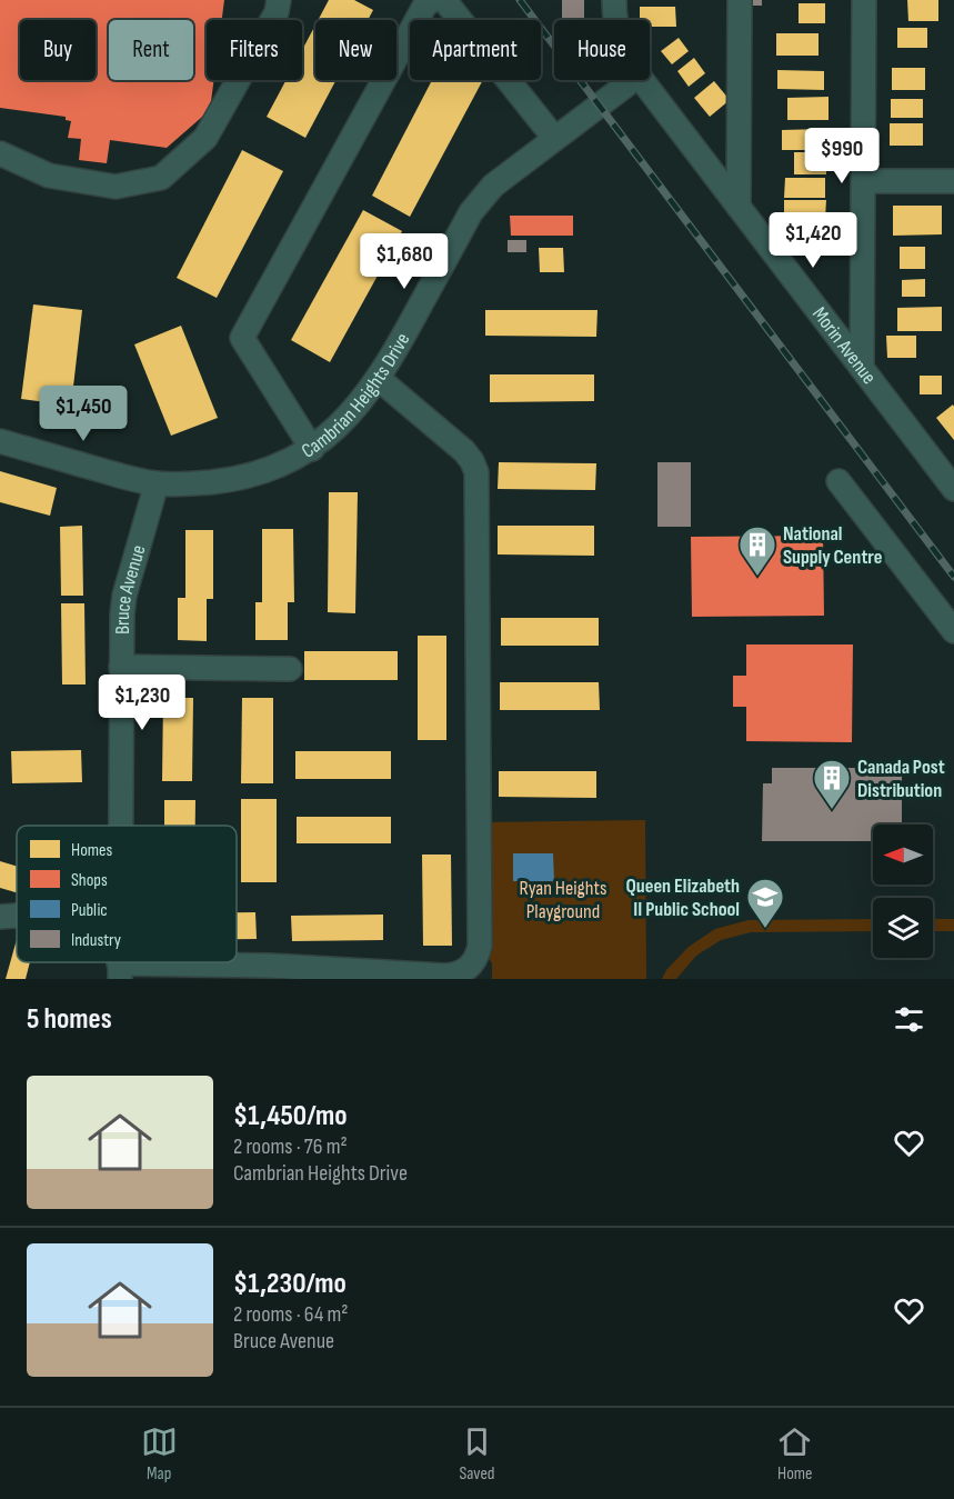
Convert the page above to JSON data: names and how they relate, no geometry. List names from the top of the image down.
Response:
{
  "streets": {
    "street": ["Morin Avenue", "Cambrian Heights Drive", "Bruce Avenue"]
  },
  "crossings": [
    ["Cambrian Heights Drive", "Bruce Avenue"]
  ],
  "parks": ["Ryan Heights Playground"],
  "places": {
    "building": ["National Supply Centre", "Canada Post Distribution"],
    "school or university": ["Queen Elizabeth II Public School"]
  },
  "legend": [
    "Homes",
    "Shops",
    "Public",
    "Industry"
  ],
  "north": "left",
  "page": {
    "chip": [
      "Buy",
      "Rent",
      "Filters",
      "New",
      "Apartment",
      "House"
    ],
    "price": [
      "$990",
      "$1,420",
      "$1,680",
      "$1,450",
      "$1,230"
    ],
    "heading": "5 homes",
    "list": [
      {
        "name": "$1,450/mo",
        "note": "2 rooms · 76 m² · Cambrian Heights Drive"
      },
      {
        "name": "$1,230/mo",
        "note": "2 rooms · 64 m² · Bruce Avenue"
      }
    ],
    "tabs": ["Map", "Saved", "Home"]
  }
}
